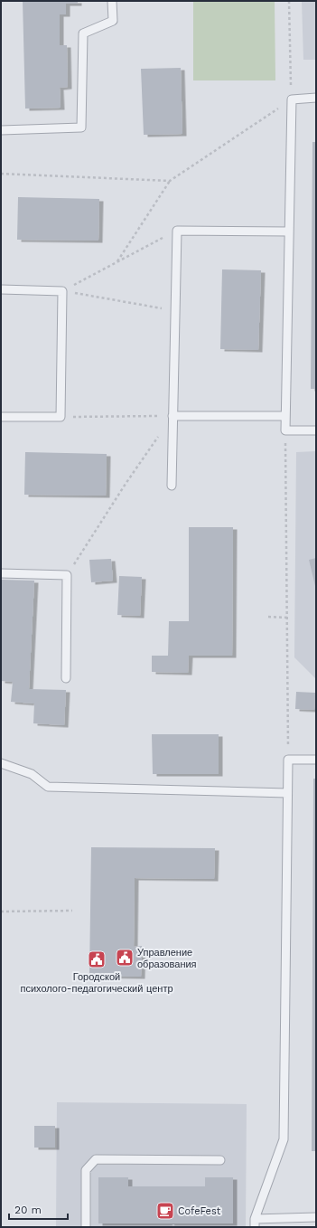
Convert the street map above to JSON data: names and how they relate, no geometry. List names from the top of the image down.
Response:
{
  "places": {
    "public building": ["Управление образования", "Городской психолого-педагогический центр"],
    "cafe": ["CofeFest"]
  },
  "scale_bar": "20 m"
}
